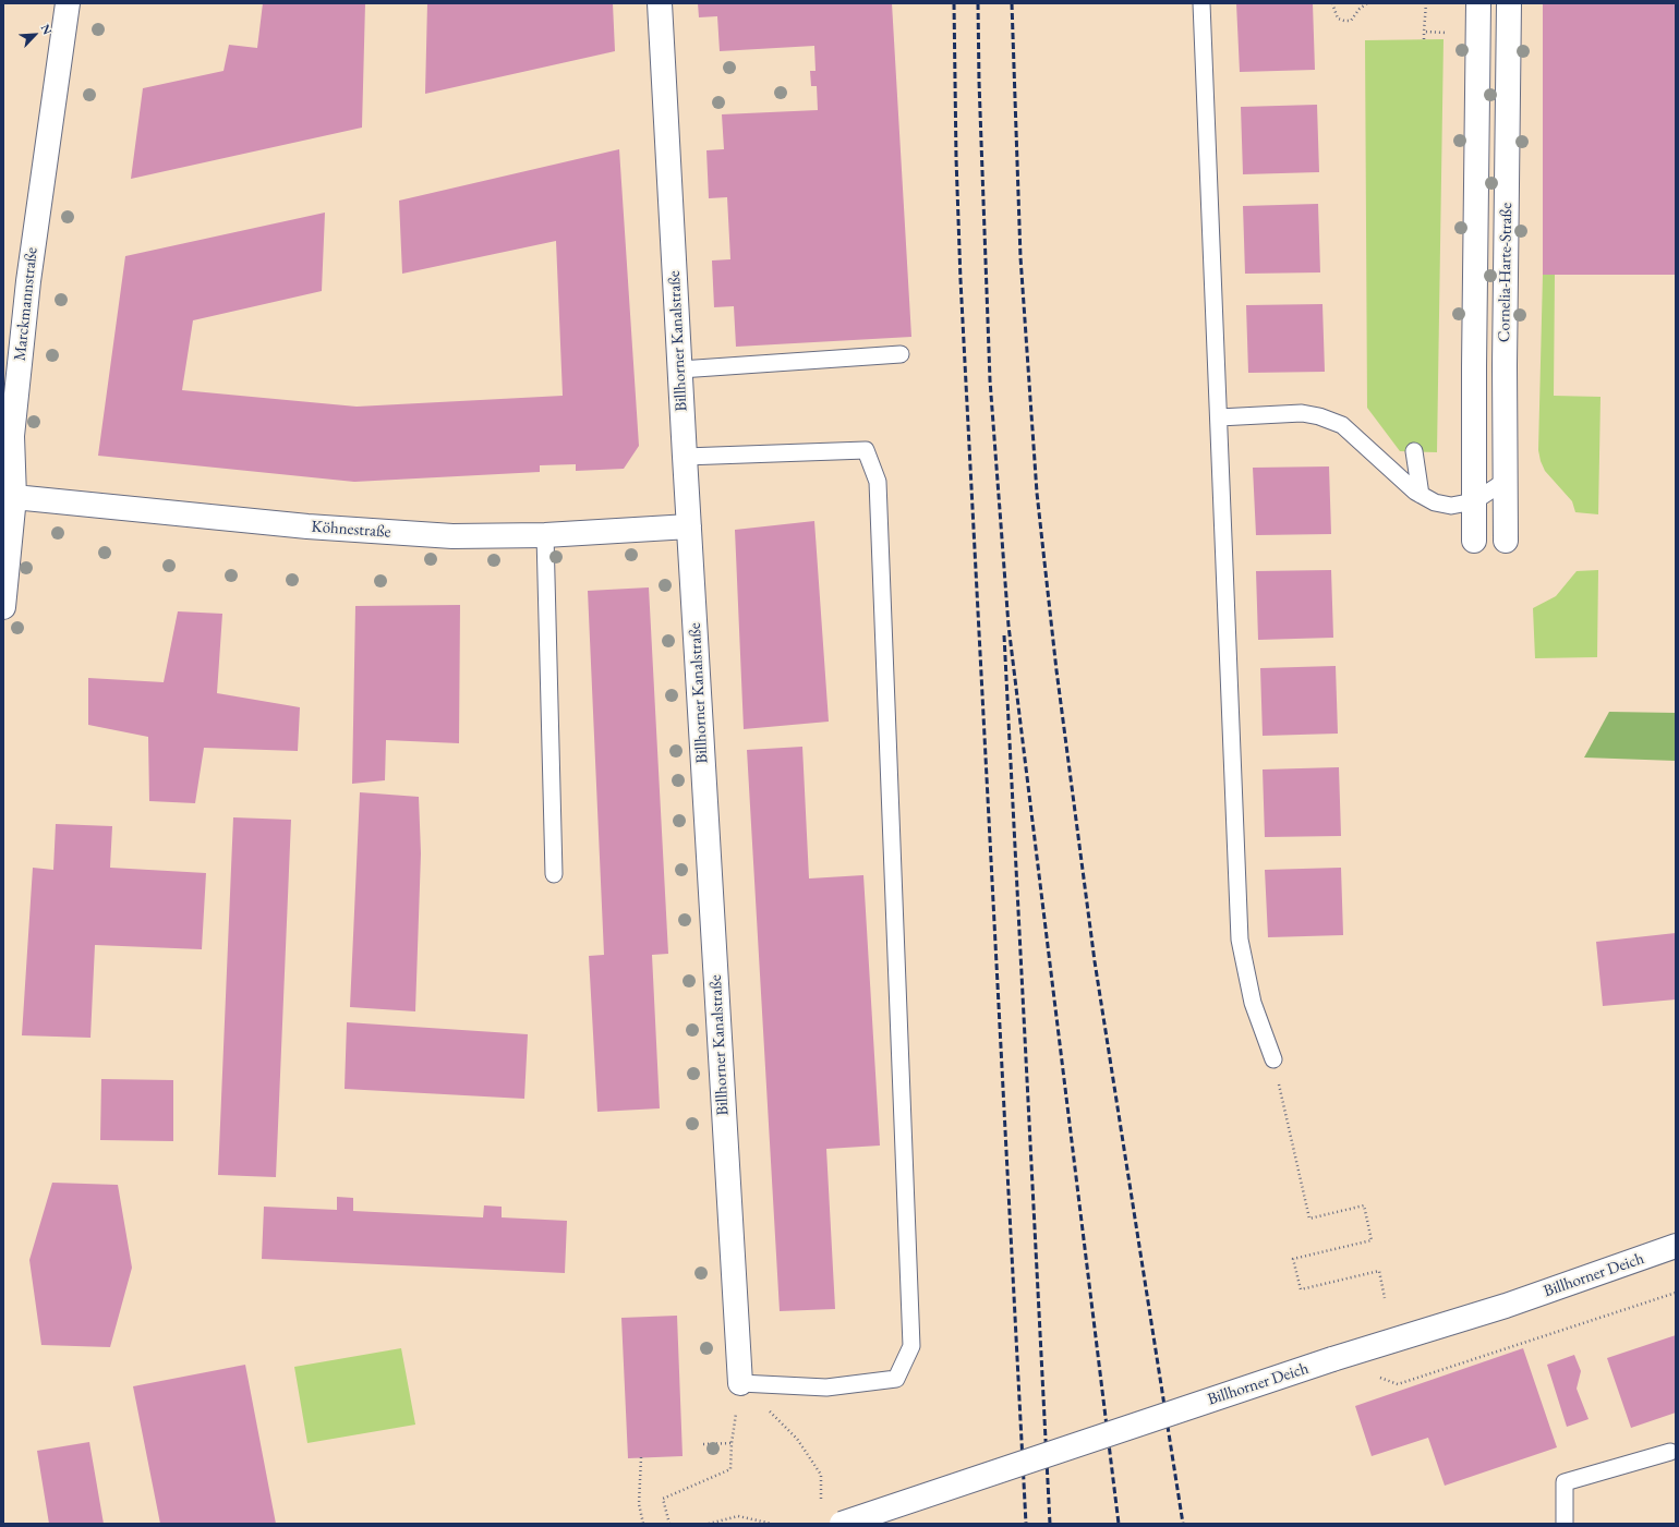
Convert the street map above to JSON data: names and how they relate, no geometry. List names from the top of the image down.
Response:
{
  "streets": {
    "street": [
      "Cornelia-Harte-Straße",
      "Marckmannstraße",
      "Billhorner Kanalstraße",
      "Köhnestraße",
      "Billhorner Deich"
    ]
  },
  "crossings": [
    ["Marckmannstraße", "Köhnestraße"],
    ["Billhorner Kanalstraße", "Köhnestraße"]
  ],
  "north": "top right"
}
